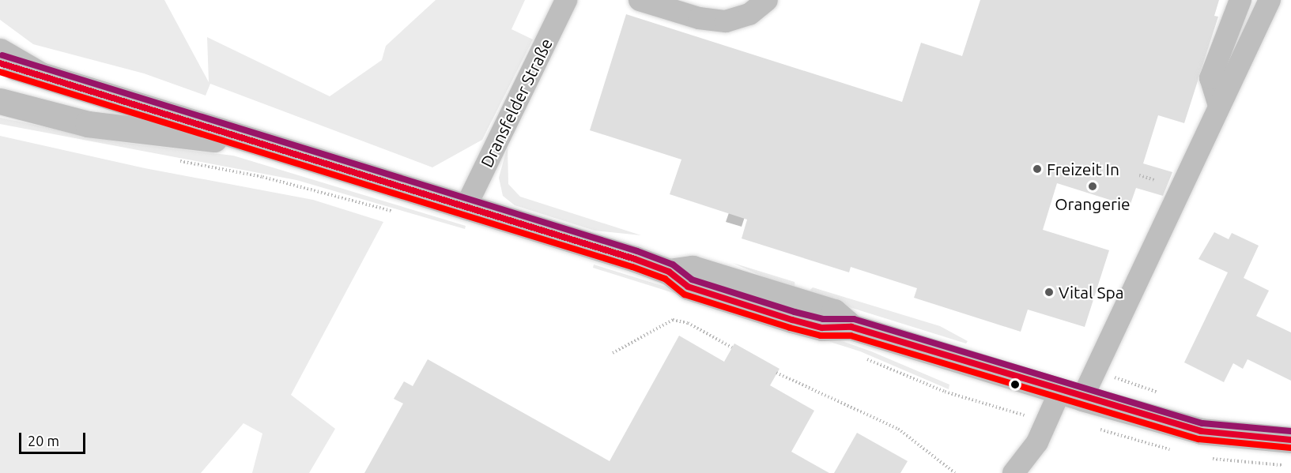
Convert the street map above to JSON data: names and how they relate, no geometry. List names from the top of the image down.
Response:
{
  "streets": {
    "street": ["Dransfelder Straße"]
  },
  "places": ["Freizeit In", "Orangerie", "Vital Spa"],
  "scale_bar": "20 m"
}
